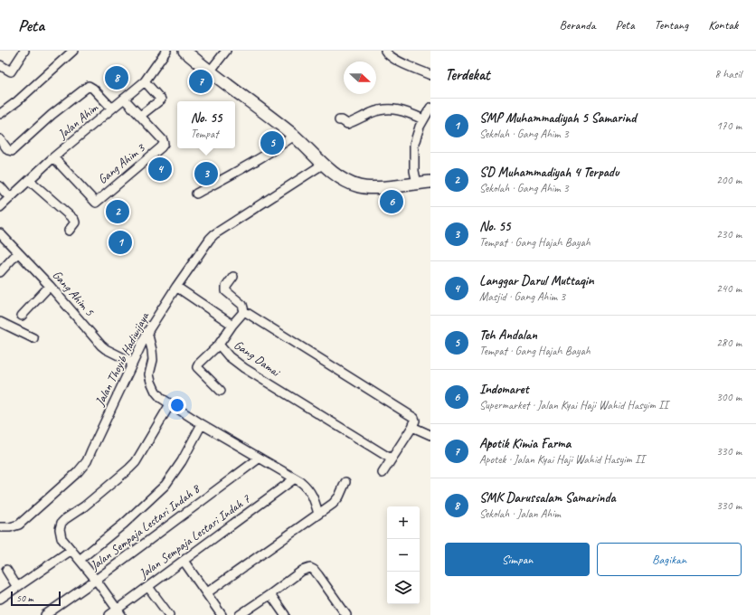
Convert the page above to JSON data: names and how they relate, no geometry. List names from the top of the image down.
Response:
{
  "streets": {
    "street": [
      "Jalan Ahim",
      "Gang Ahim 3",
      "Gang Ahim 5",
      "Gang Damai",
      "Jalan Thoyib Hadiwijaya",
      "Jalan Sempaja Lestari Indah 8",
      "Jalan Sempaja Lestari Indah 7"
    ]
  },
  "crossings": [
    ["Jalan Ahim", "Gang Ahim 3"],
    ["Gang Ahim 5", "Jalan Thoyib Hadiwijaya"]
  ],
  "scale_bar": "50 m",
  "north": "right",
  "page": {
    "header": "Peta",
    "nav": [
      "Beranda",
      "Peta",
      "Tentang",
      "Kontak"
    ],
    "heading": ["Terdekat", "8 hasil"],
    "pins": [
      "8",
      "7",
      "5",
      "4",
      "3",
      "6",
      "2",
      "1"
    ],
    "list": [
      {
        "mark": "1",
        "name": "SMP Muhammadiyah 5 Samarind",
        "note": "Sekolah · Gang Ahim 3",
        "value": "170 m"
      },
      {
        "mark": "2",
        "name": "SD Muhammadiyah 4 Terpadu",
        "note": "Sekolah · Gang Ahim 3",
        "value": "200 m"
      },
      {
        "mark": "3",
        "name": "No. 55",
        "note": "Tempat · Gang Hajah Bayah",
        "value": "230 m"
      },
      {
        "mark": "4",
        "name": "Langgar Darul Muttaqin",
        "note": "Masjid · Gang Ahim 3",
        "value": "240 m"
      },
      {
        "mark": "5",
        "name": "Teh Andalan",
        "note": "Tempat · Gang Hajah Bayah",
        "value": "280 m"
      },
      {
        "mark": "6",
        "name": "Indomaret",
        "note": "Supermarket · Jalan Kyai Haji Wahid Hasyim II",
        "value": "300 m"
      },
      {
        "mark": "7",
        "name": "Apotik Kimia Farma",
        "note": "Apotek · Jalan Kyai Haji Wahid Hasyim II",
        "value": "330 m"
      },
      {
        "mark": "8",
        "name": "SMK Darussalam Samarinda",
        "note": "Sekolah · Jalan Ahim",
        "value": "330 m"
      }
    ],
    "popup": ["No. 55", "Tempat"],
    "map_buttons": ["+", "−"],
    "buttons": ["Simpan", "Bagikan"],
    "scale": "50 m"
  }
}
